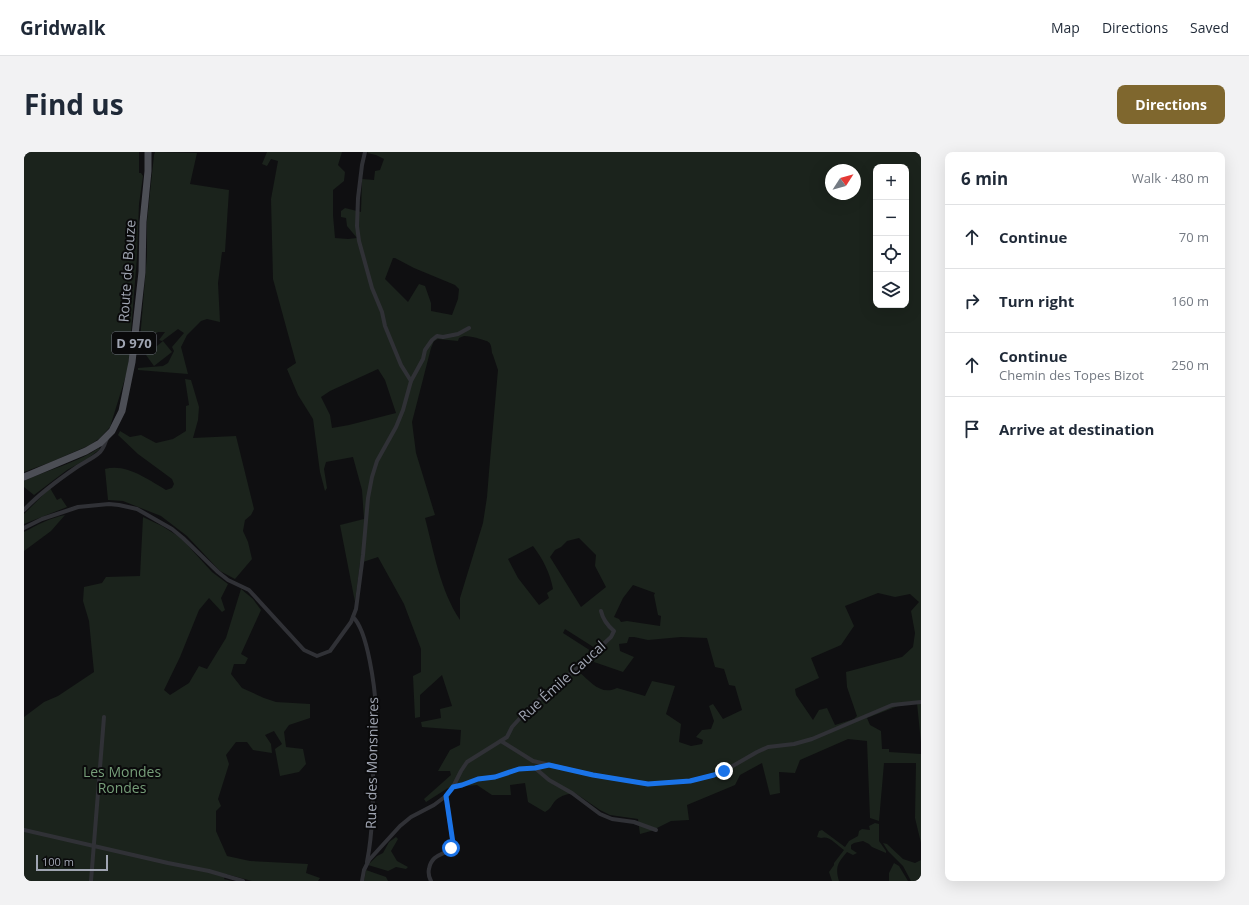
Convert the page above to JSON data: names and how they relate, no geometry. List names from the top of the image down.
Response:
{
  "streets": {
    "main road": ["Route de Bouze", "D 970"],
    "street": ["Rue Émile Caucal", "Rue des Monsnieres"]
  },
  "crossings": [
    ["Rue Émile Caucal", "Rue des Monsnieres"]
  ],
  "parks": ["Les Mondes Rondes"],
  "scale_bar": "100 m",
  "north": "top right",
  "page": {
    "header": "Gridwalk",
    "nav": ["Map", "Directions", "Saved"],
    "title": "Find us",
    "buttons": "Directions",
    "heading": ["6 min", "Walk · 480 m"],
    "map_buttons": ["+", "−"],
    "list": [
      ["Continue", "70 m"],
      ["Turn right", "160 m"],
      ["Continue", "Chemin des Topes Bizot", "250 m"],
      "Arrive at destination"
    ],
    "scale": "100 m"
  }
}
